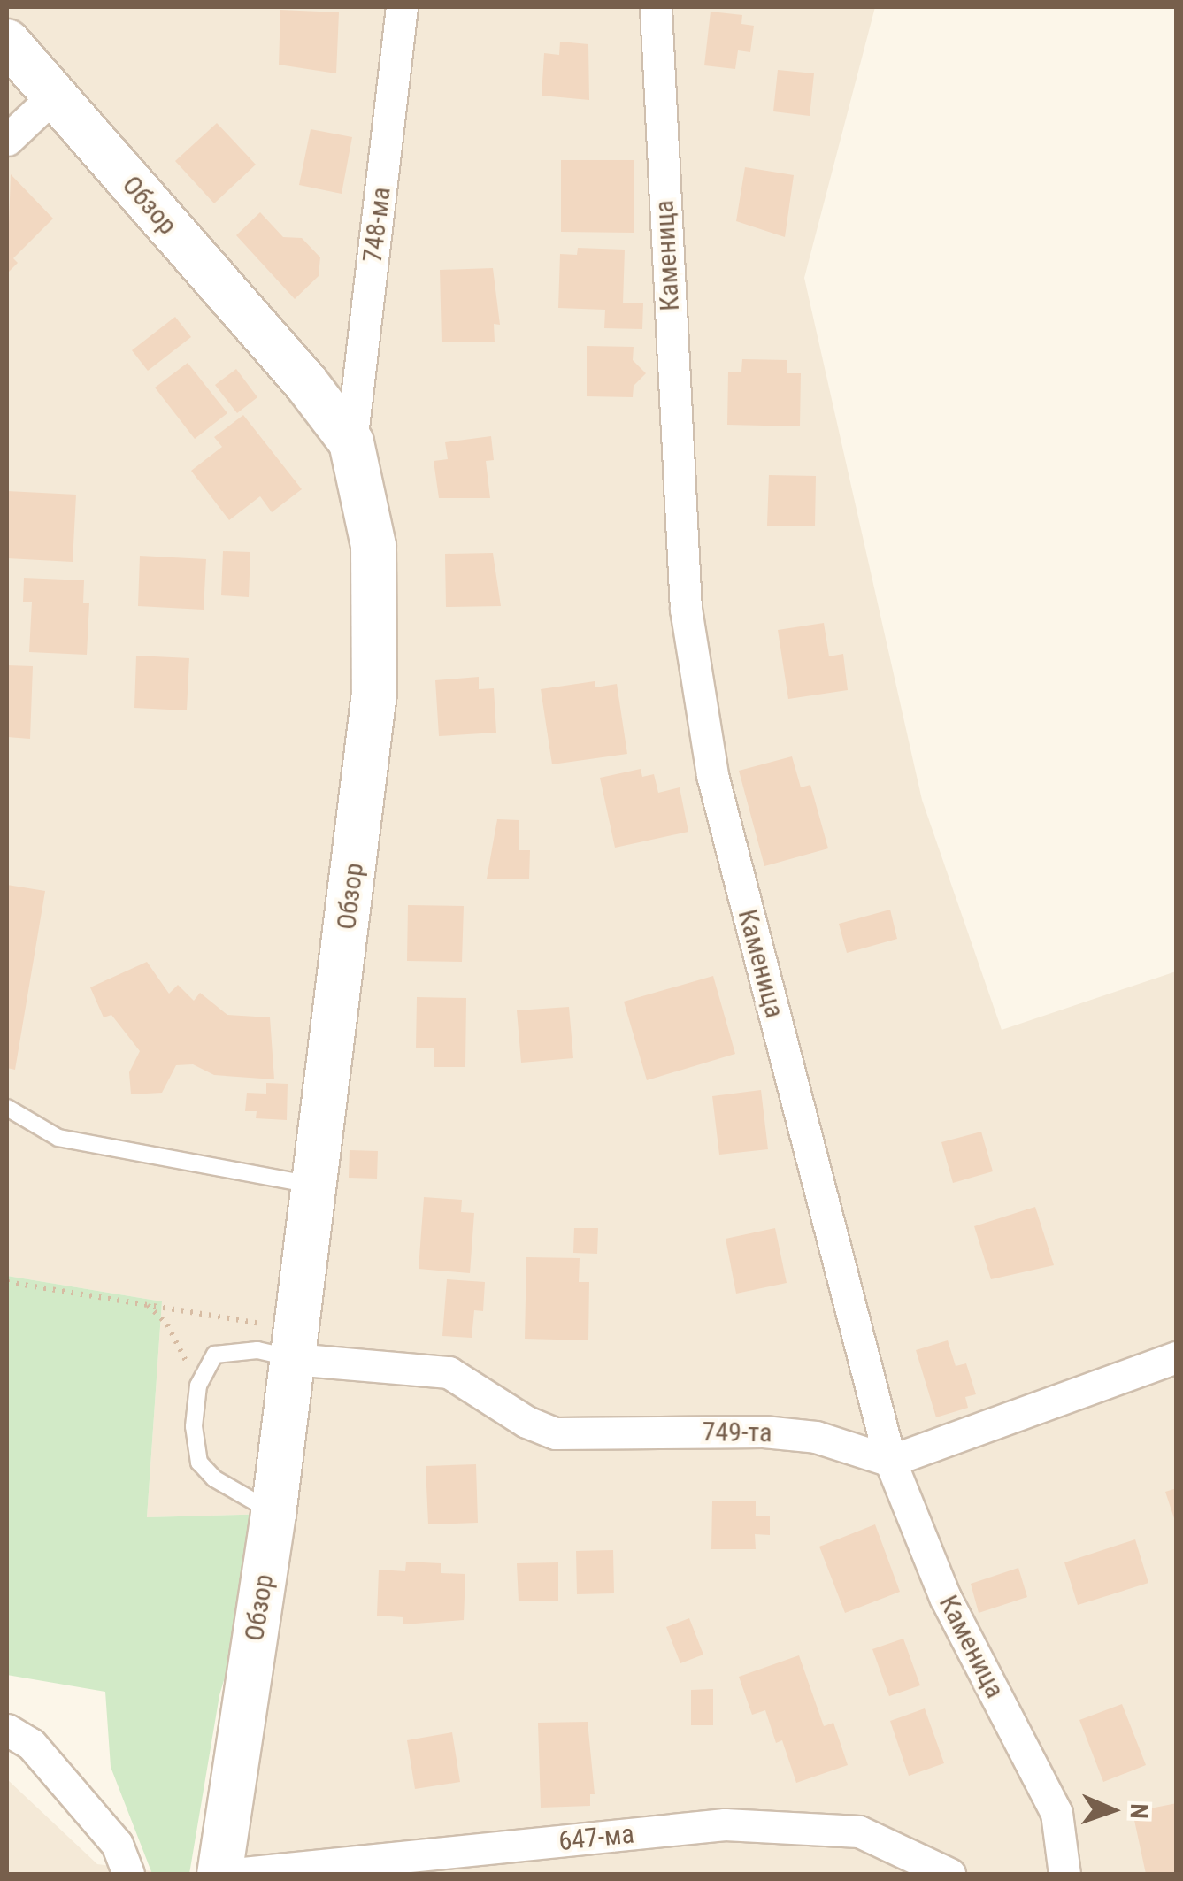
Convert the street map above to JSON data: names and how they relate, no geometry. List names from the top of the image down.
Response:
{
  "streets": {
    "street": [
      "Обзор",
      "748-ма",
      "Каменица",
      "749-та",
      "647-ма"
    ]
  },
  "crossings": [
    ["Обзор", "748-ма"],
    ["Обзор", "749-та"],
    ["Каменица", "749-та"]
  ],
  "north": "right"
}
